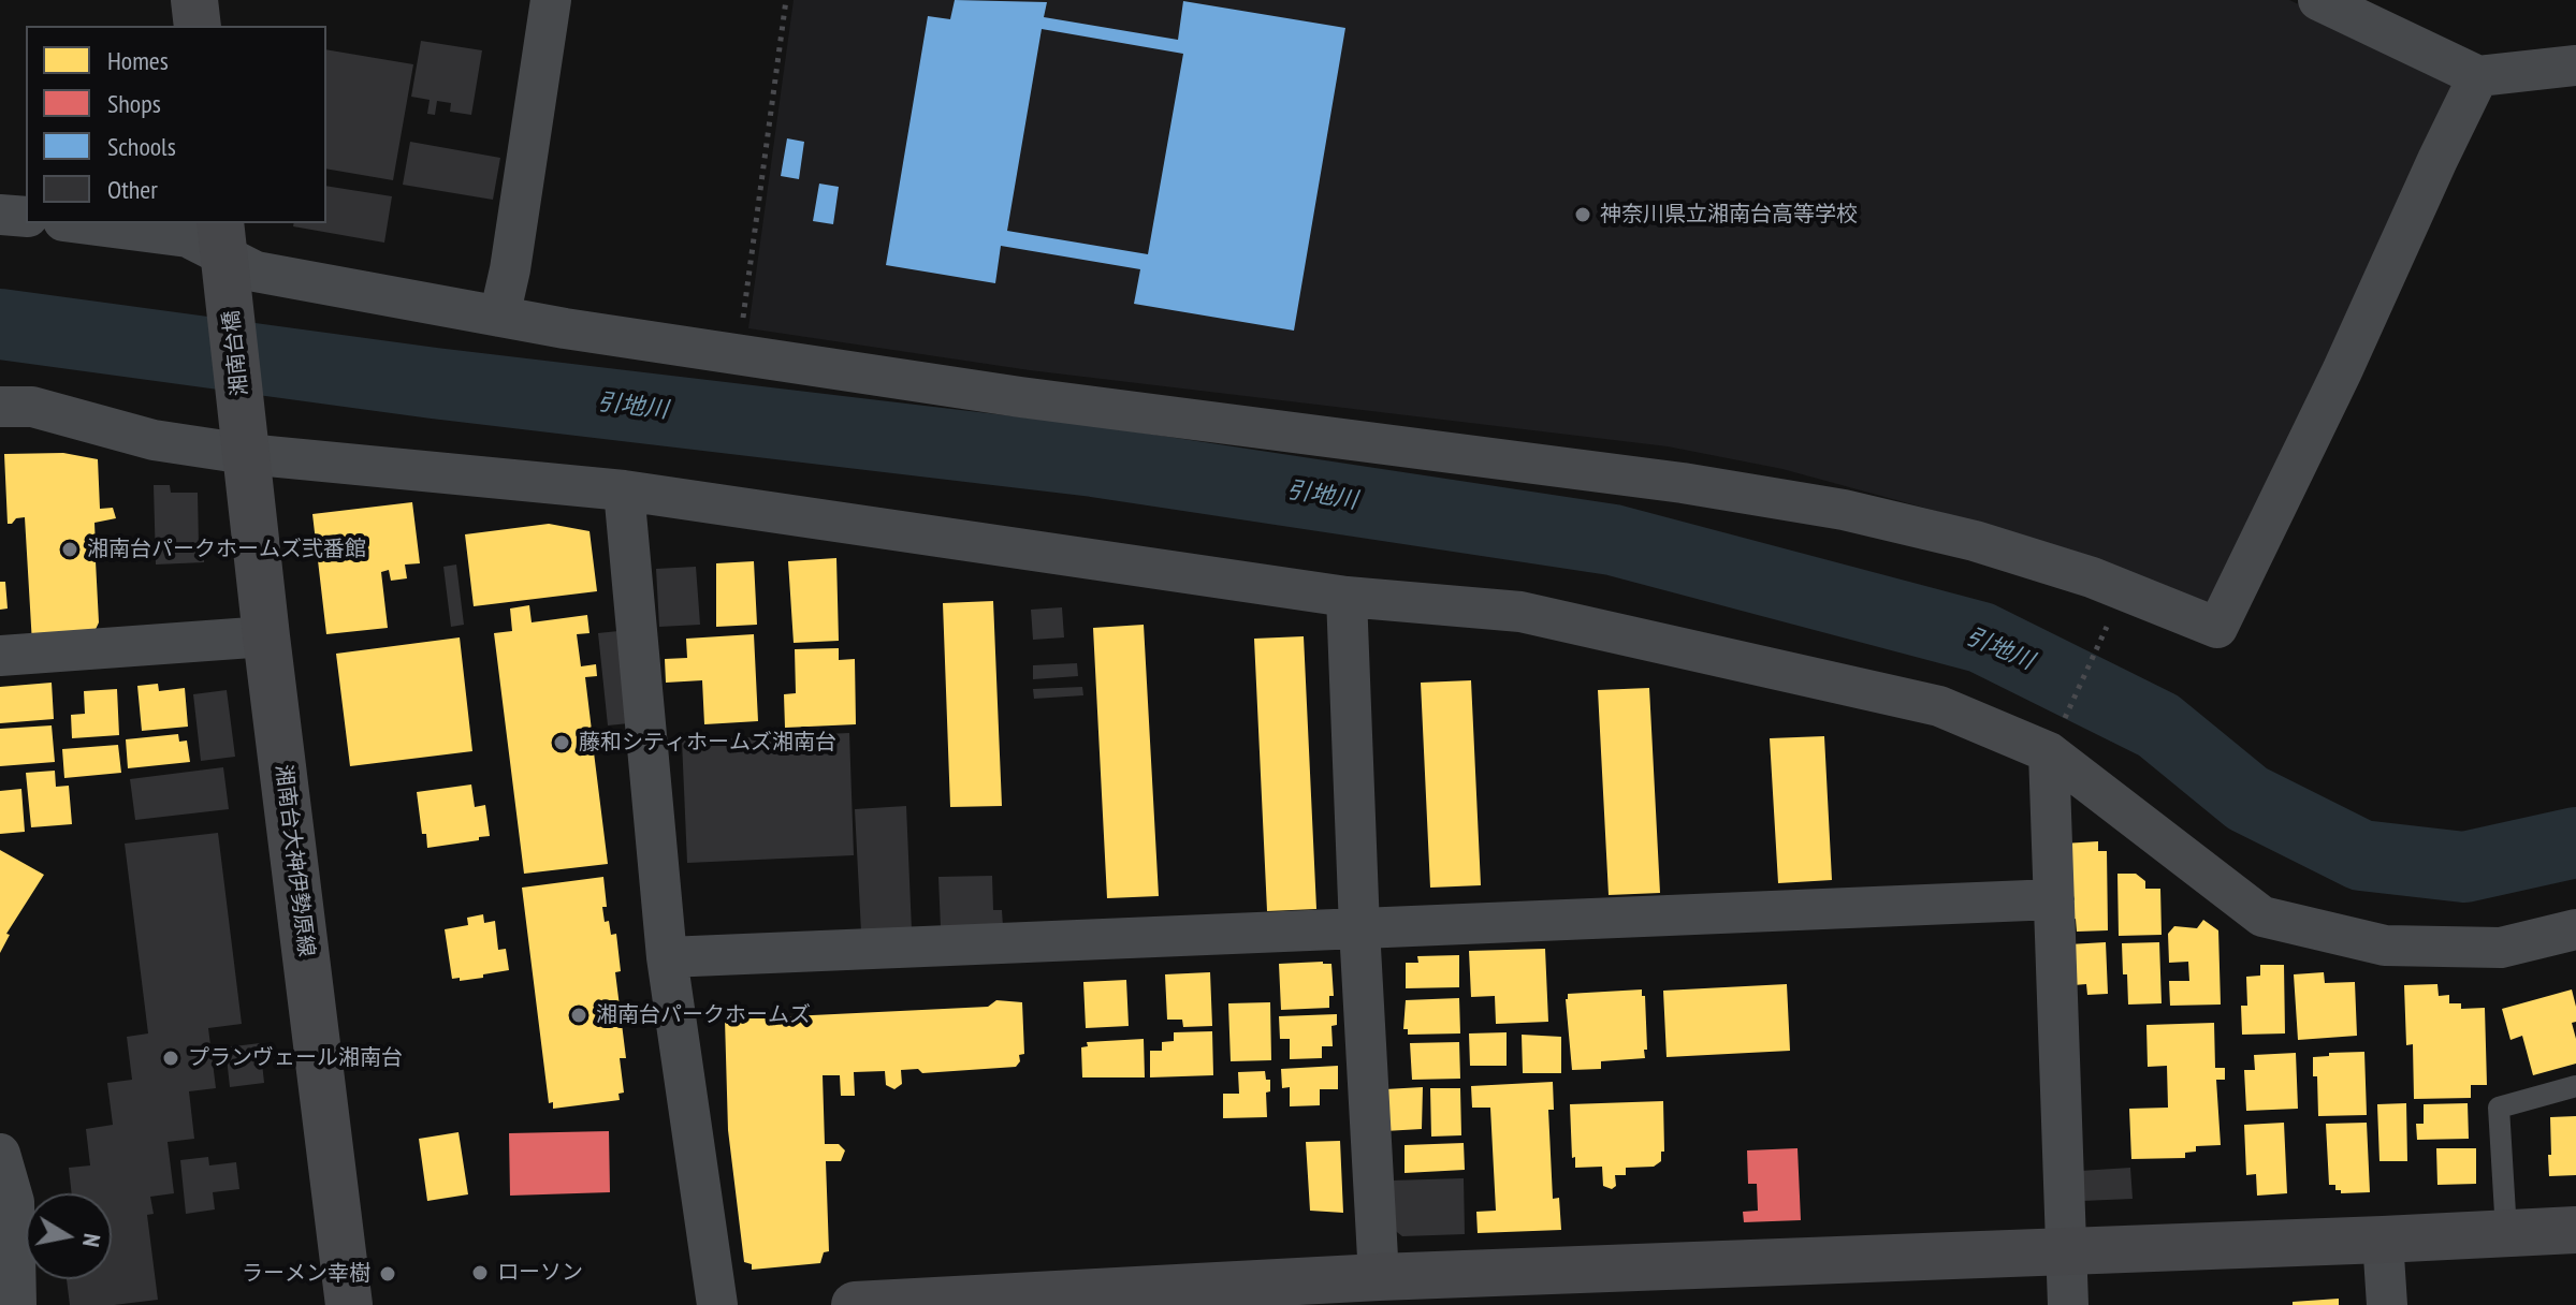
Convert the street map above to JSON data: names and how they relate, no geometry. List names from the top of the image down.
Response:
{
  "streets": {
    "street": ["湘南台橋", "湘南台大神伊勢原線"]
  },
  "crossings": [
    ["湘南台橋", "湘南台大神伊勢原線"]
  ],
  "water": ["引地川"],
  "places": [
    "神奈川県立湘南台高等学校",
    "湘南台パークホームズ弐番館",
    "藤和シティホームズ湘南台",
    "湘南台パークホームズ",
    "プランヴェール湘南台",
    "ローソン",
    "ラーメン幸樹"
  ],
  "legend": [
    "Homes",
    "Shops",
    "Schools",
    "Other"
  ],
  "north": "right"
}
